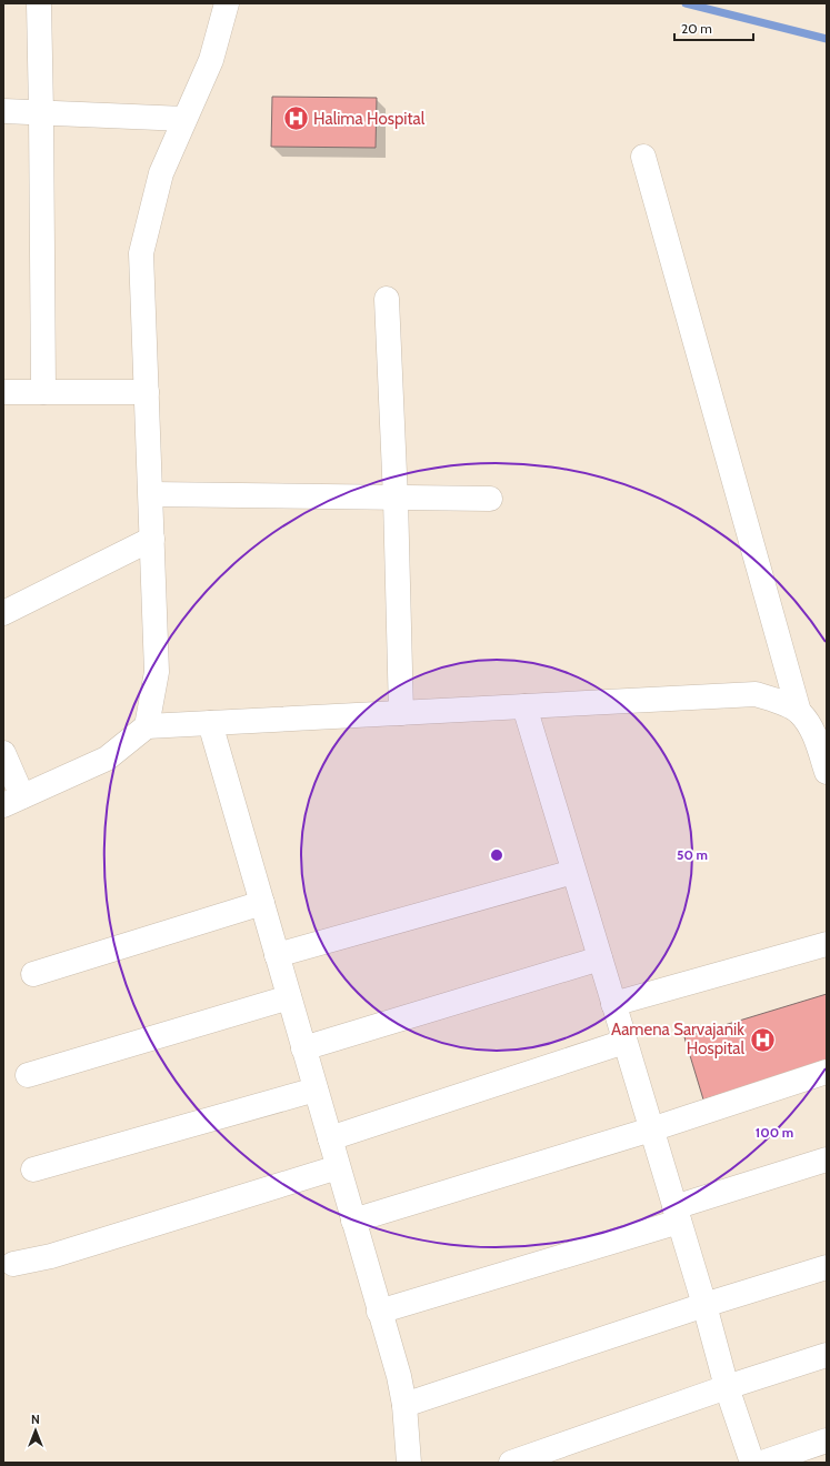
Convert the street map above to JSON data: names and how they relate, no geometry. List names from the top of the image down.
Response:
{
  "places": {
    "hospital": ["Halima Hospital", "Aamena Sarvajanik Hospital"]
  },
  "scale_bar": "20 m",
  "north": "top",
  "rings": ["50 m", "100 m"]
}
